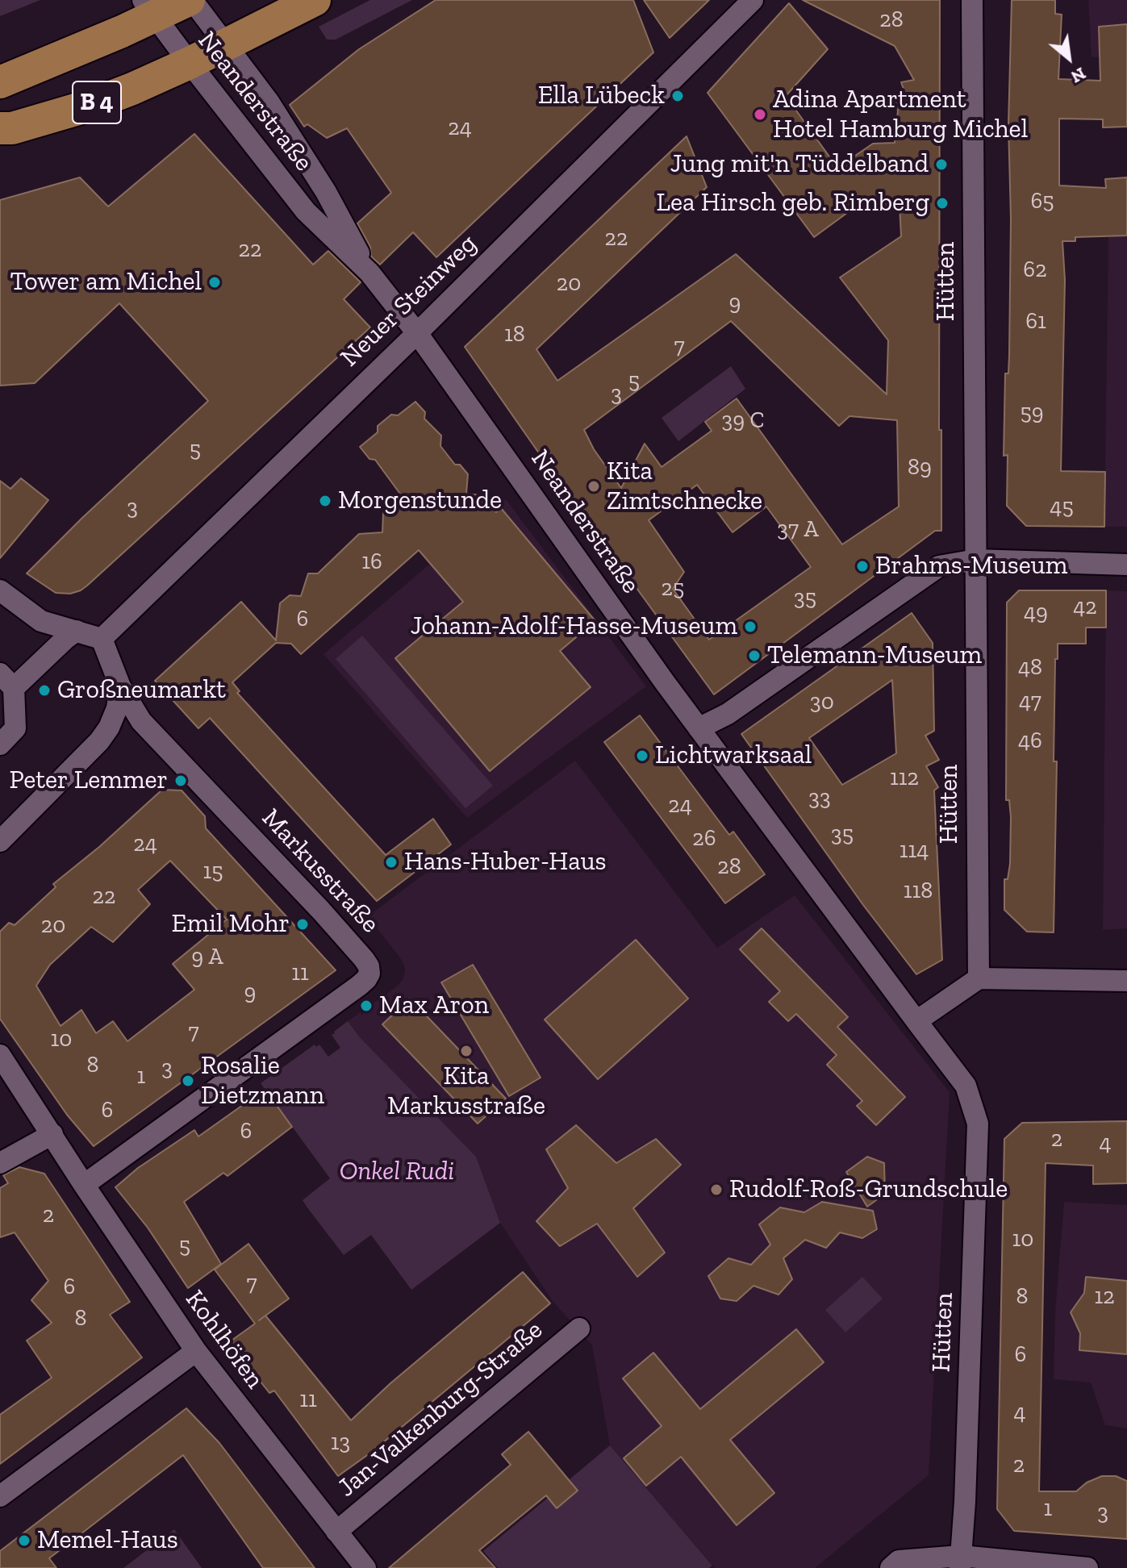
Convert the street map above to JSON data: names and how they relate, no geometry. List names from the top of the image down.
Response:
{
  "streets": {
    "main road": ["B 4"],
    "street": [
      "Neanderstraße",
      "Hütten",
      "Neuer Steinweg",
      "Markusstraße",
      "Kohlhöfen",
      "Jan-Valkenburg-Straße"
    ]
  },
  "crossings": [
    ["Neanderstraße", "B 4"],
    ["Neanderstraße", "Hütten"],
    ["Neanderstraße", "Neuer Steinweg"],
    ["Markusstraße", "Kohlhöfen"],
    ["Kohlhöfen", "Jan-Valkenburg-Straße"]
  ],
  "parks": ["Onkel Rudi"],
  "places": [
    "Ella Lübeck",
    "Adina Apartment Hotel Hamburg Michel",
    "Jung mit'n Tüddelband",
    "Lea Hirsch geb. Rimberg",
    "Tower am Michel",
    "Kita Zimtschnecke",
    "Morgenstunde",
    "Brahms-Museum",
    "Johann-Adolf-Hasse-Museum",
    "Telemann-Museum",
    "Großneumarkt",
    "Lichtwarksaal",
    "Peter Lemmer",
    "Hans-Huber-Haus",
    "Emil Mohr",
    "Max Aron",
    "Kita Markusstraße",
    "Rosalie Dietzmann",
    "Rudolf-Roß-Grundschule",
    "Memel-Haus"
  ],
  "house_numbers": [
    "28",
    "24",
    "65",
    "22",
    "22",
    "62",
    "20",
    "9",
    "61",
    "18",
    "7",
    "5",
    "3",
    "59",
    "39 C",
    "5",
    "89",
    "45",
    "3",
    "37 A",
    "16",
    "25",
    "35",
    "42",
    "49",
    "6",
    "48",
    "47",
    "30",
    "46",
    "112",
    "33",
    "24",
    "35",
    "26",
    "24",
    "114",
    "28",
    "15",
    "118",
    "22",
    "20",
    "9 A",
    "11",
    "9",
    "7",
    "10",
    "8",
    "3",
    "1",
    "6",
    "6",
    "2",
    "4",
    "2",
    "10",
    "5",
    "7",
    "6",
    "8",
    "12",
    "8",
    "6",
    "11",
    "4",
    "13",
    "2",
    "1",
    "3"
  ],
  "north": "bottom right"
}
